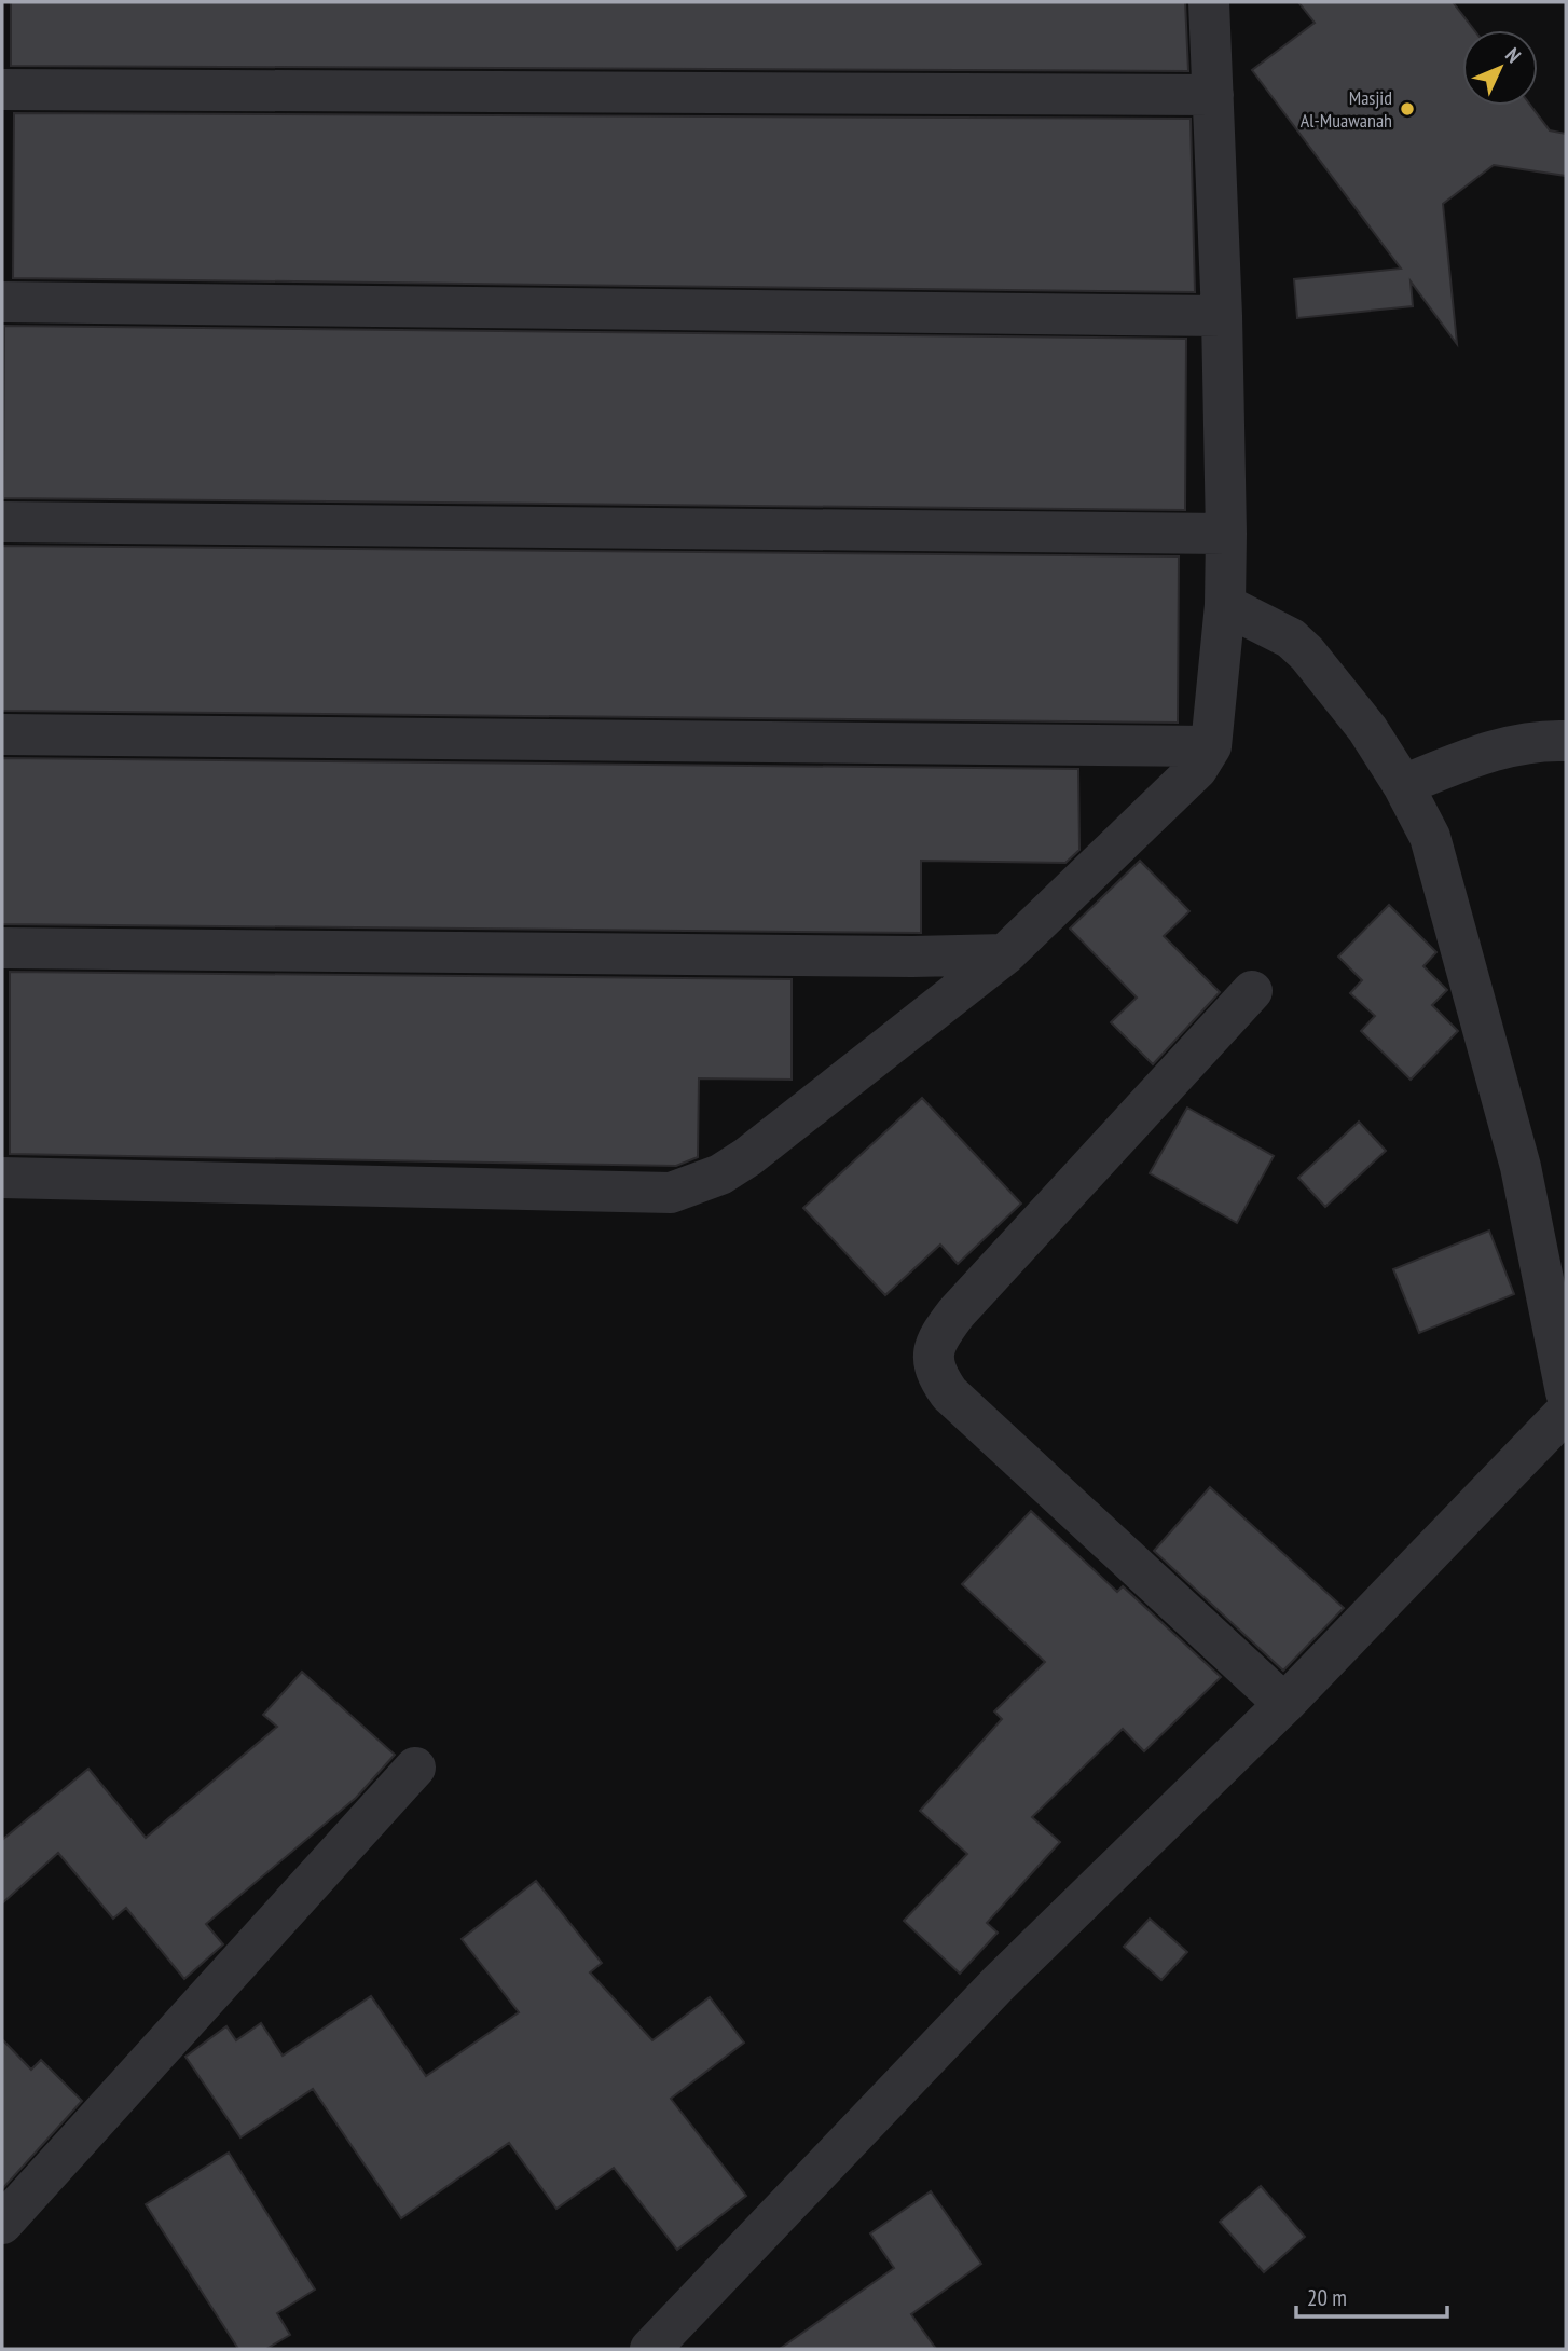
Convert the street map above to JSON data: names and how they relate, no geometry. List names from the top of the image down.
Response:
{
  "places": ["Masjid Al-Muawanah"],
  "scale_bar": "20 m",
  "north": "top right"
}
